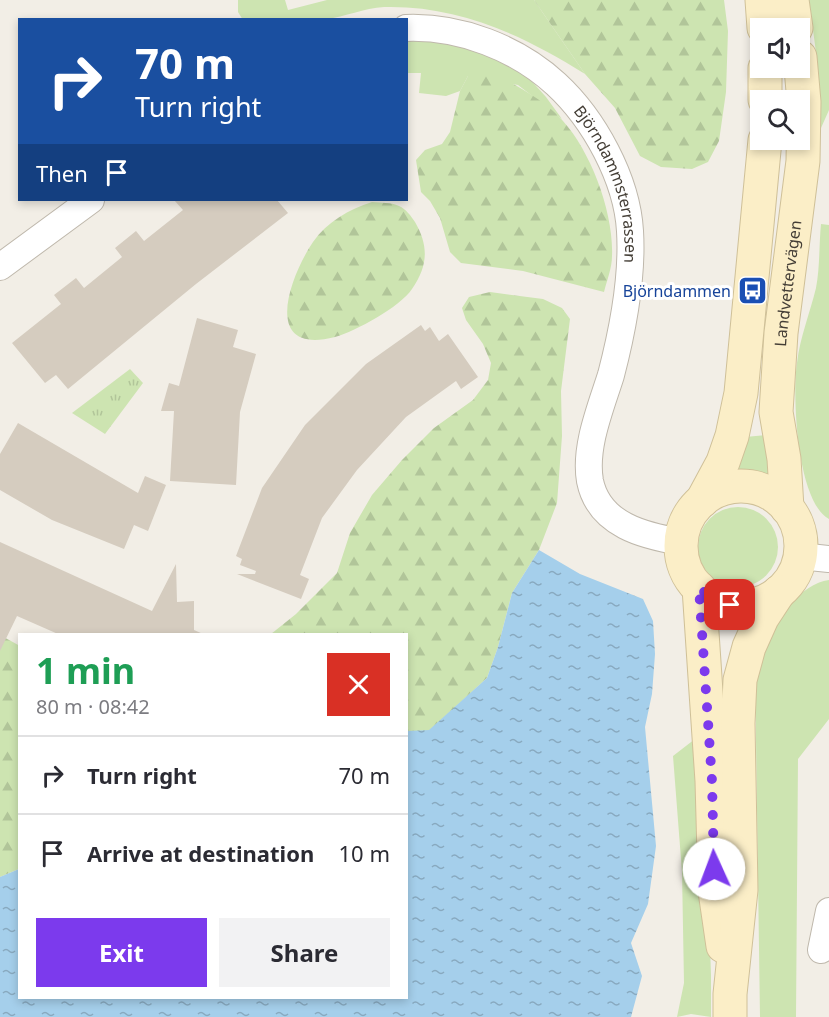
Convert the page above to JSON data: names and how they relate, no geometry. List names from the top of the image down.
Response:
{
  "streets": {
    "street": ["Björndammsterrassen", "Landvettervägen"]
  },
  "crossings": [
    ["Björndammsterrassen", "Landvettervägen"]
  ],
  "places": {
    "bus stop": ["Björndammen"]
  },
  "page": {
    "turn": ["70 m", "Turn right"],
    "then": "Then",
    "heading": ["1 min", "80 m · 08:42"],
    "list": [
      {
        "name": "Turn right",
        "value": "70 m"
      },
      {
        "name": "Arrive at destination",
        "value": "10 m"
      }
    ],
    "buttons": ["Exit", "Share"]
  }
}
